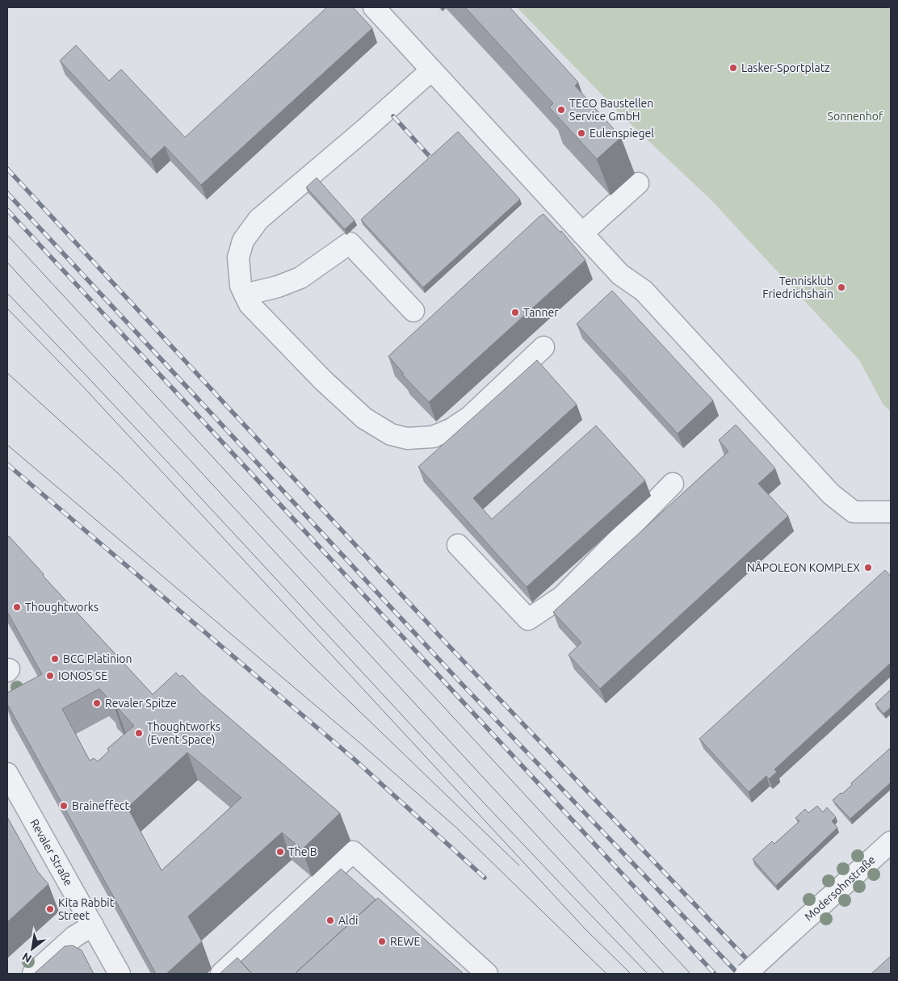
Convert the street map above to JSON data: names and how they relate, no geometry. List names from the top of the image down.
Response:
{
  "streets": {
    "street": ["Revaler Straße", "Modersohnstraße"]
  },
  "parks": ["Sonnenhof"],
  "places": [
    "Lasker-Sportplatz",
    "TECO Baustellen Service GmbH",
    "Eulenspiegel",
    "Tennisklub Friedrichshain",
    "Tanner",
    "NÅPOLEON KOMPLEX",
    "Thoughtworks",
    "BCG Platinion",
    "IONOS SE",
    "Revaler Spitze",
    "Thoughtworks (Event Space)",
    "Braineffect",
    "The B",
    "Kita Rabbit Street",
    "Aldi",
    "REWE"
  ],
  "north": "bottom left"
}
